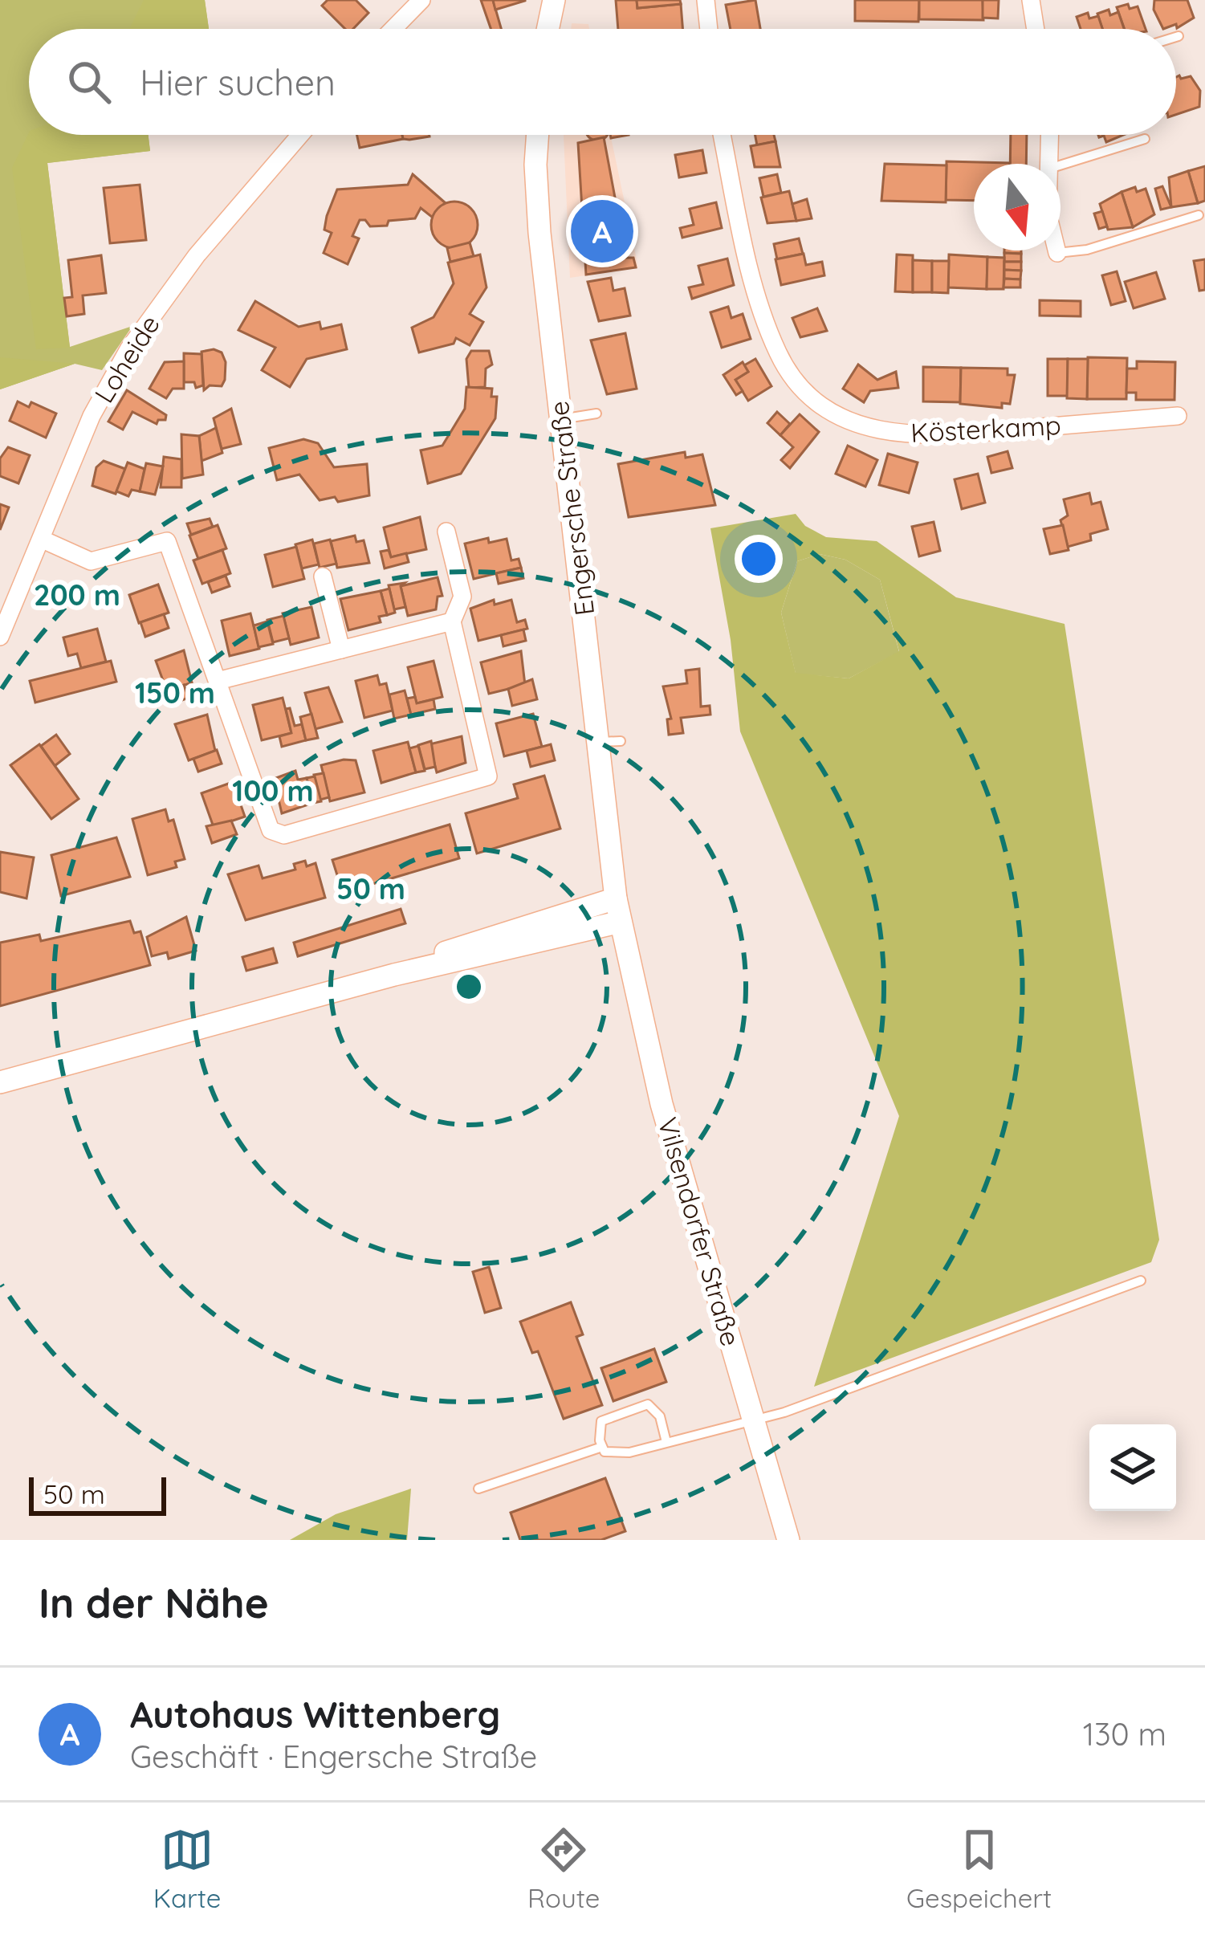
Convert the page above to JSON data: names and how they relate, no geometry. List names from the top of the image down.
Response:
{
  "streets": {
    "main road": ["Engersche Straße", "Vilsendorfer Straße"],
    "street": ["Loheide", "Kösterkamp"]
  },
  "crossings": [
    ["Engersche Straße", "Vilsendorfer Straße"]
  ],
  "scale_bar": "50 m",
  "north": "bottom",
  "page": {
    "search": "Hier suchen",
    "pins": "A",
    "scale": "50 m",
    "heading": "In der Nähe",
    "list": [
      {
        "mark": "A",
        "name": "Autohaus Wittenberg",
        "note": "Geschäft · Engersche Straße",
        "value": "130 m"
      }
    ],
    "nav": ["Karte", "Route", "Gespeichert"]
  },
  "rings": [
    "200 m",
    "150 m",
    "100 m",
    "50 m"
  ]
}
